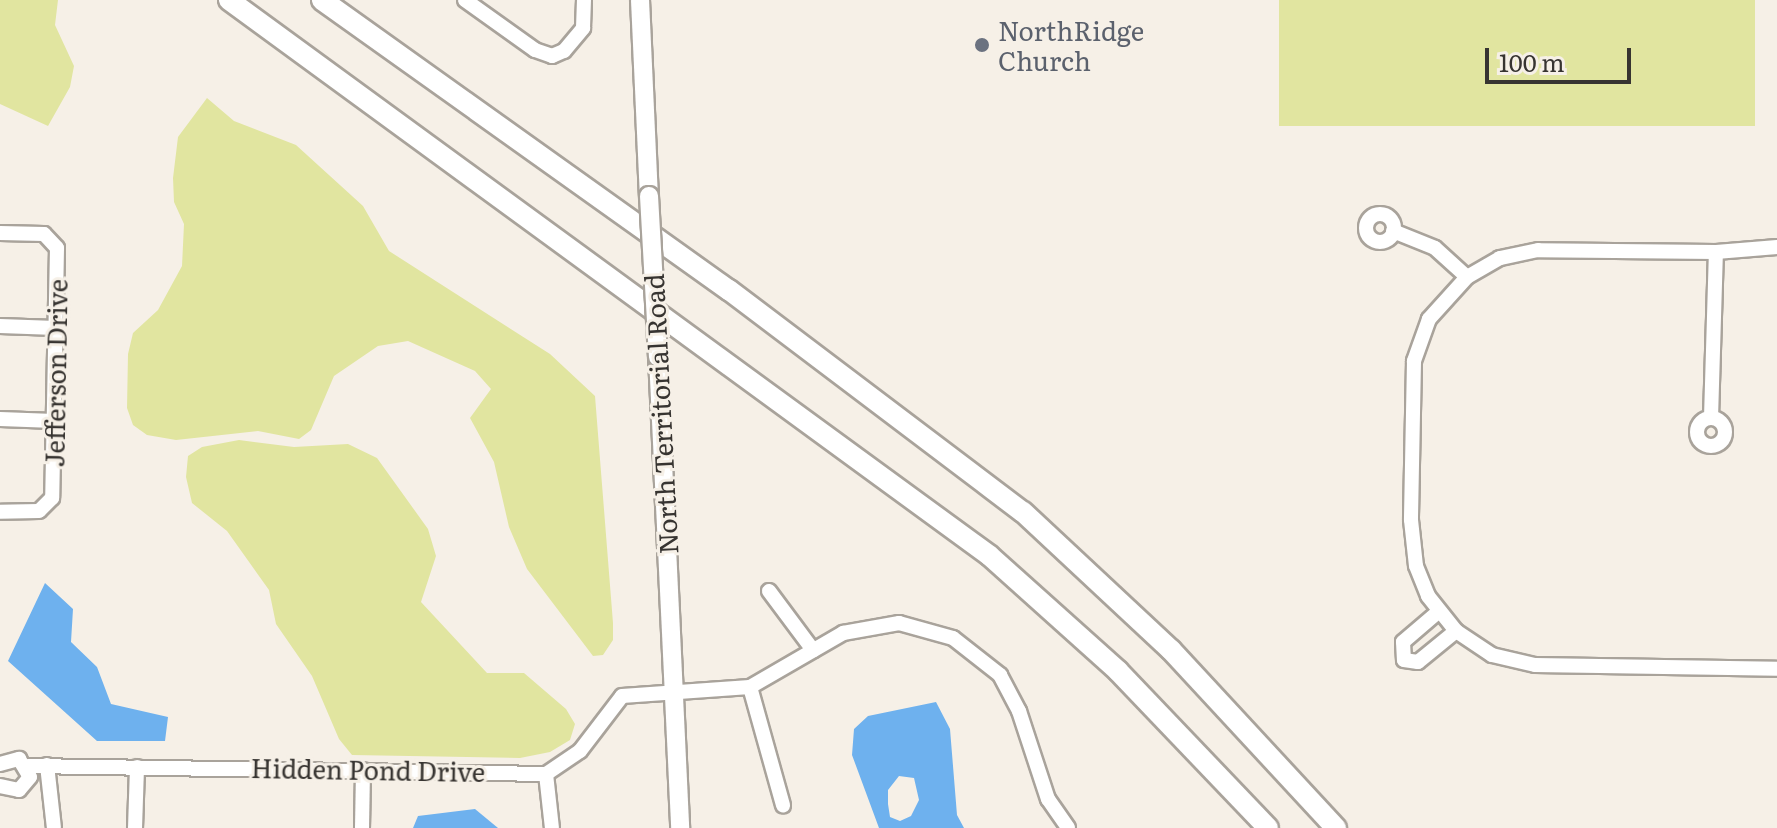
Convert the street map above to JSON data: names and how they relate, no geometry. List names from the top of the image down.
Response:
{
  "streets": {
    "main road": ["North Territorial Road"],
    "street": ["Jefferson Drive", "Hidden Pond Drive"]
  },
  "places": ["NorthRidge Church"],
  "scale_bar": "100 m"
}
